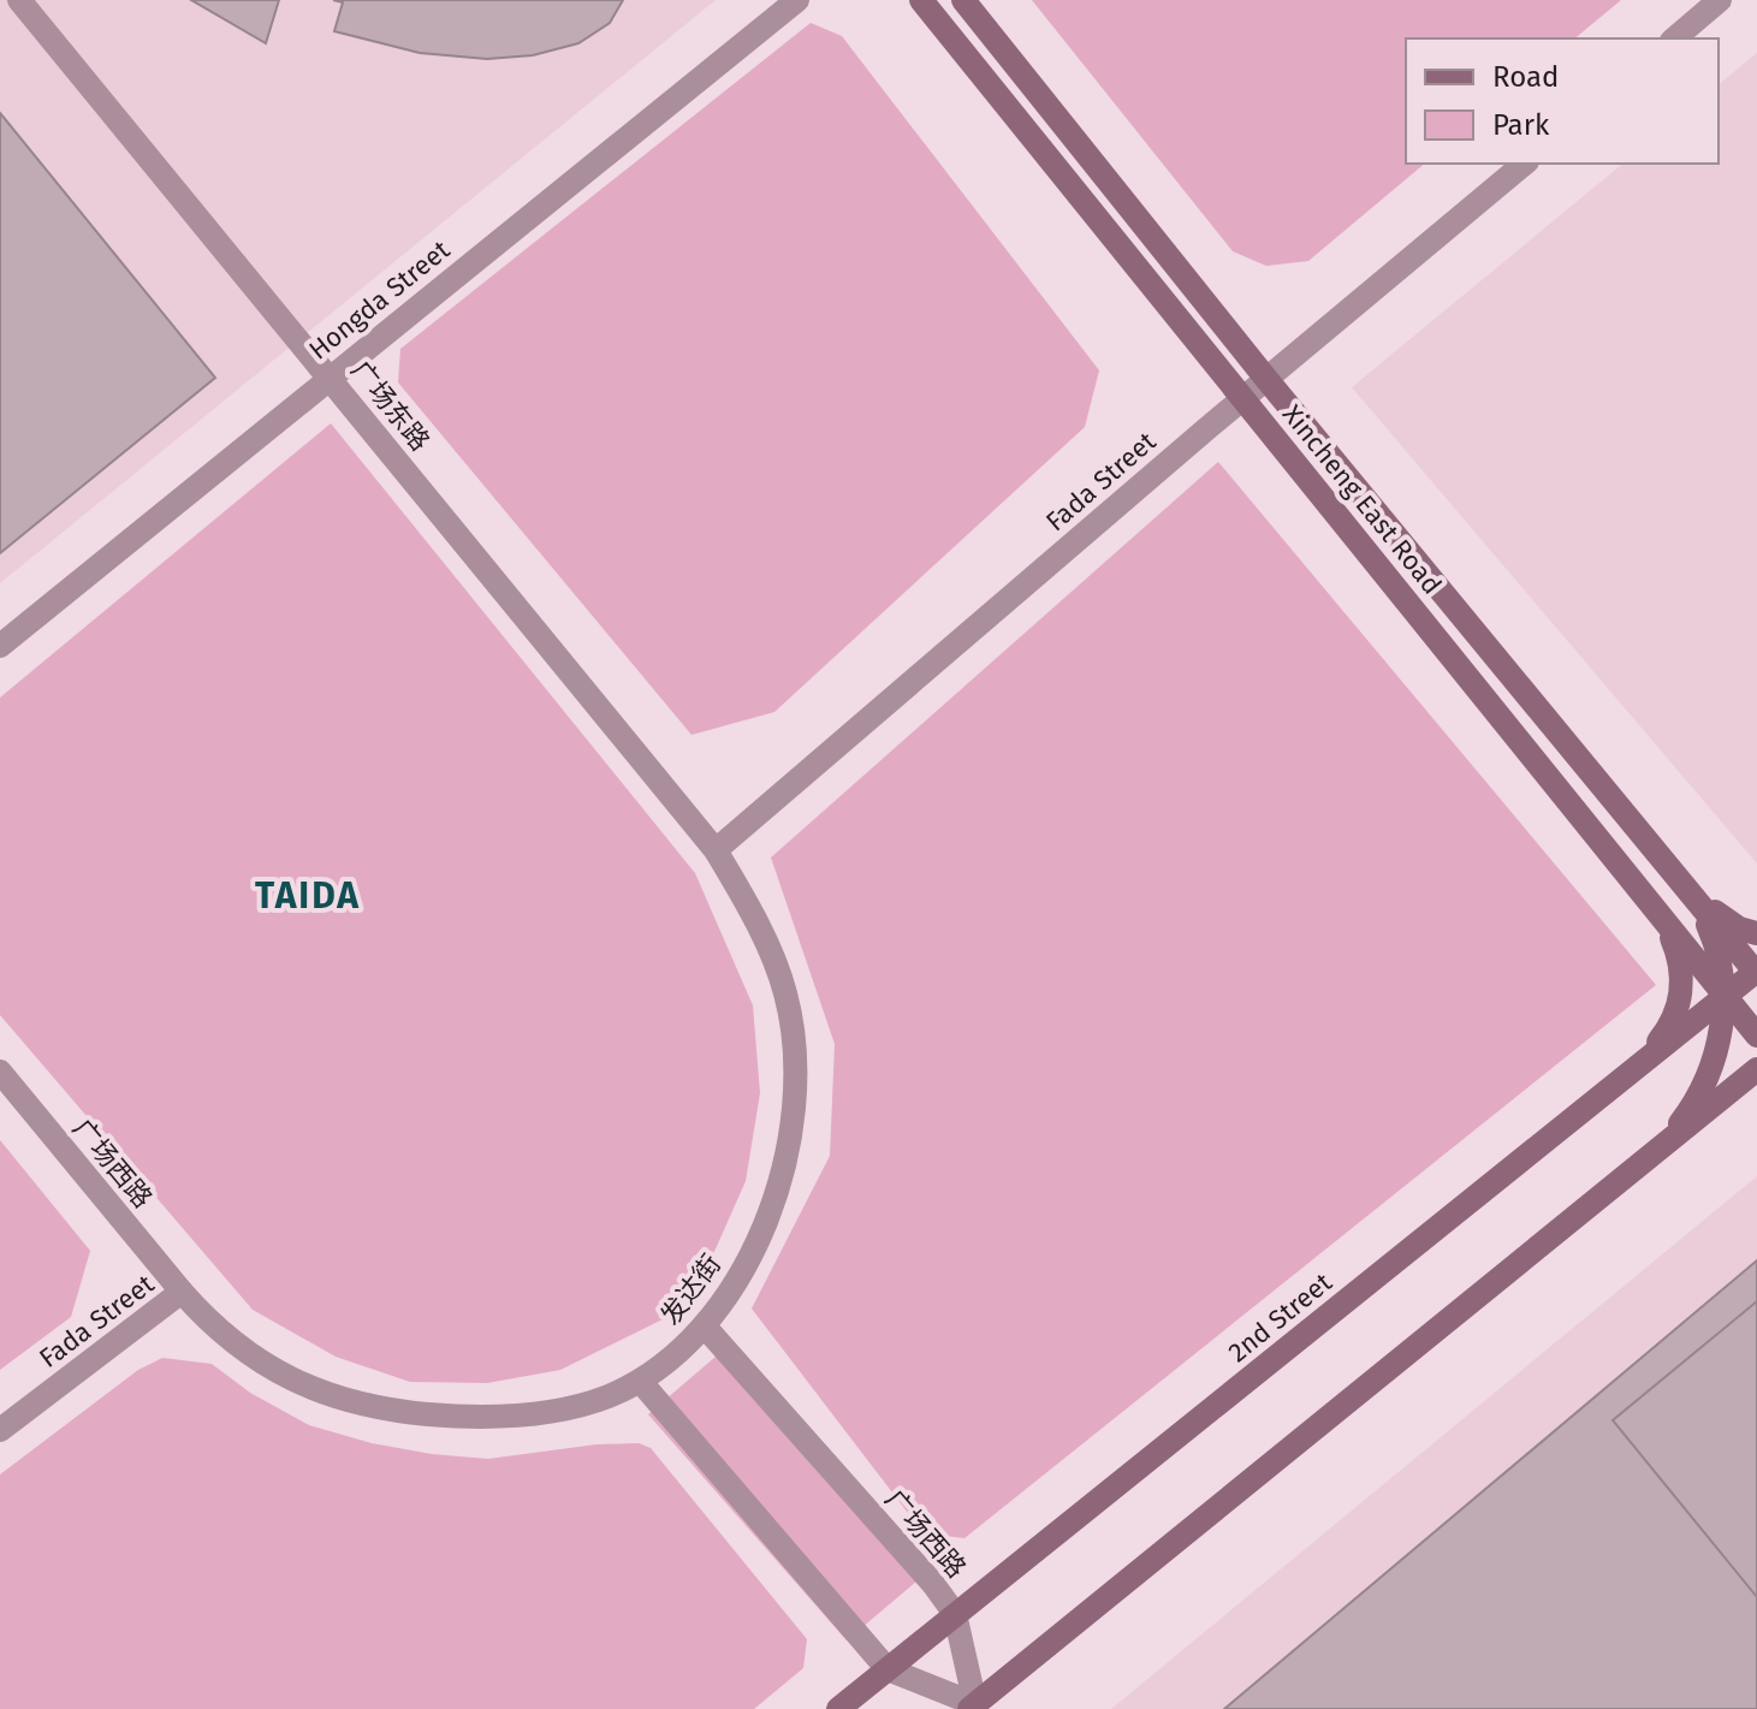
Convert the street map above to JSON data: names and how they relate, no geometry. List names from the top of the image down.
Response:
{
  "streets": {
    "main road": ["Xincheng East Road", "2nd Street"],
    "street": [
      "Hongda Street",
      "广场东路",
      "Fada Street",
      "广场西路",
      "发达街"
    ]
  },
  "crossings": [
    ["Hongda Street", "广场东路"],
    ["广场东路", "Fada Street"],
    ["广场东路", "发达街"],
    ["Fada Street", "Xincheng East Road"],
    ["Fada Street", "广场西路"],
    ["Fada Street", "发达街"],
    ["Xincheng East Road", "2nd Street"],
    ["广场西路", "发达街"],
    ["广场西路", "2nd Street"]
  ],
  "districts": ["TAIDA"],
  "legend": ["Road", "Park"]
}
